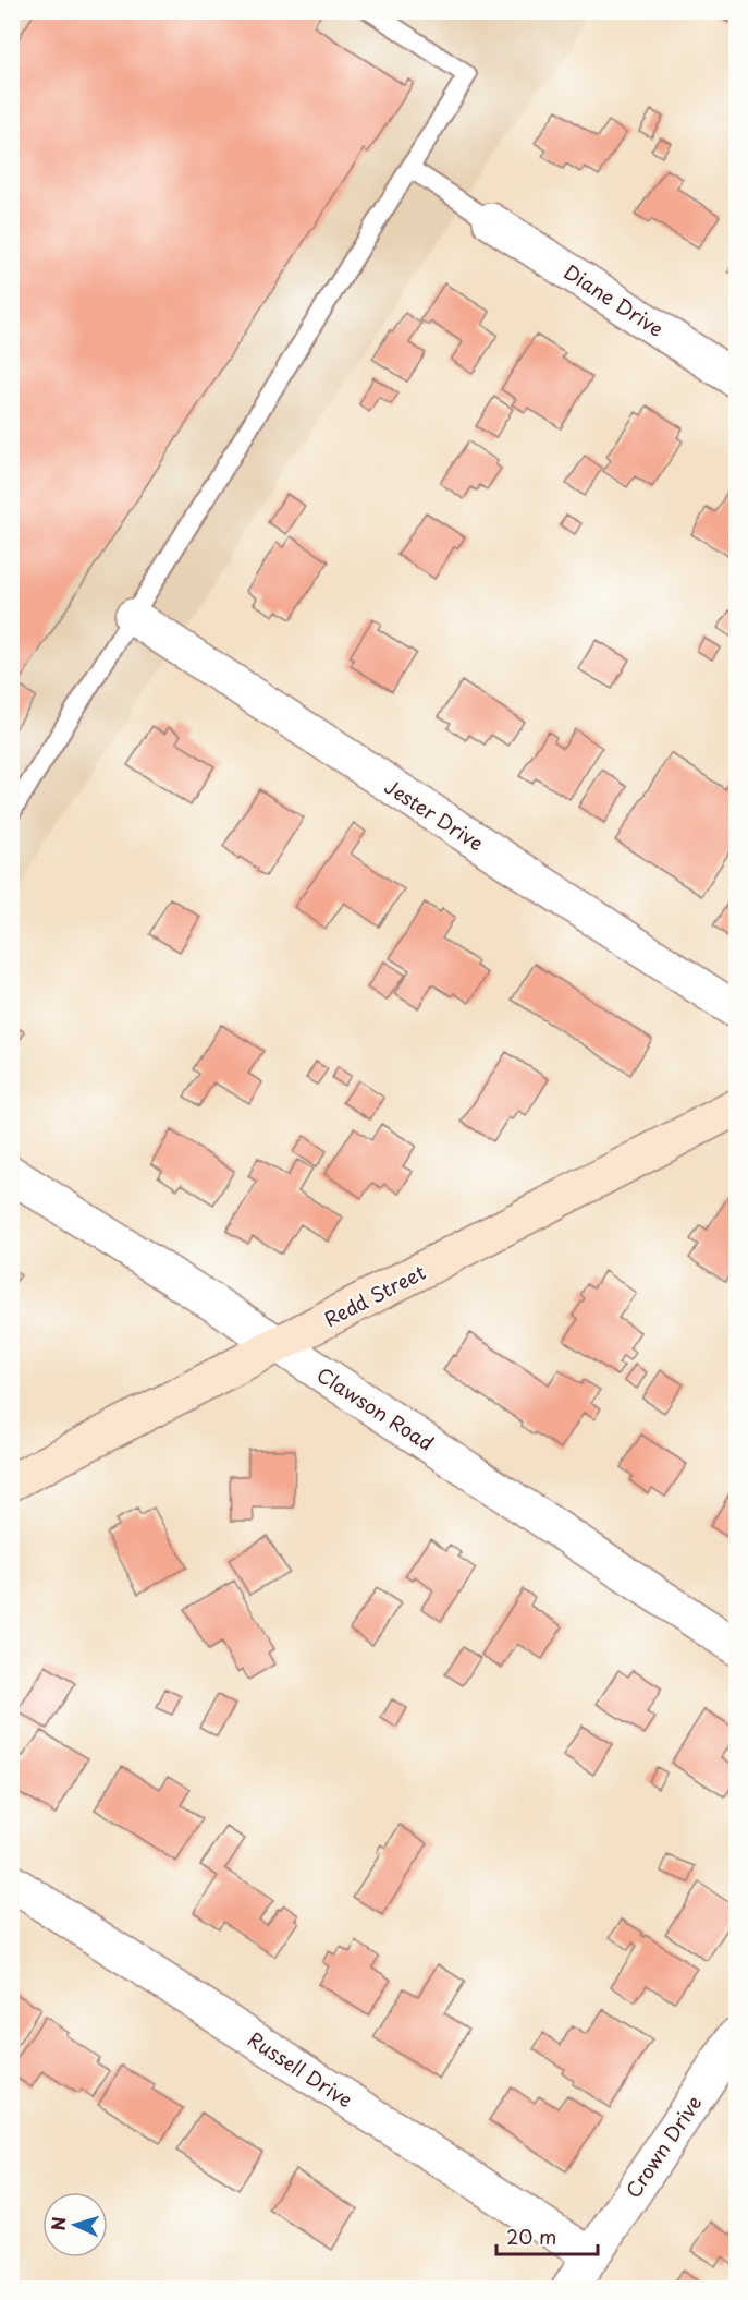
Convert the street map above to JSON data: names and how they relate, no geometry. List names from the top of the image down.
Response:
{
  "streets": {
    "street": [
      "Diane Drive",
      "Jester Drive",
      "Redd Street",
      "Clawson Road",
      "Russell Drive",
      "Crown Drive"
    ]
  },
  "crossings": [
    ["Redd Street", "Clawson Road"],
    ["Russell Drive", "Crown Drive"]
  ],
  "scale_bar": "20 m",
  "north": "left"
}
